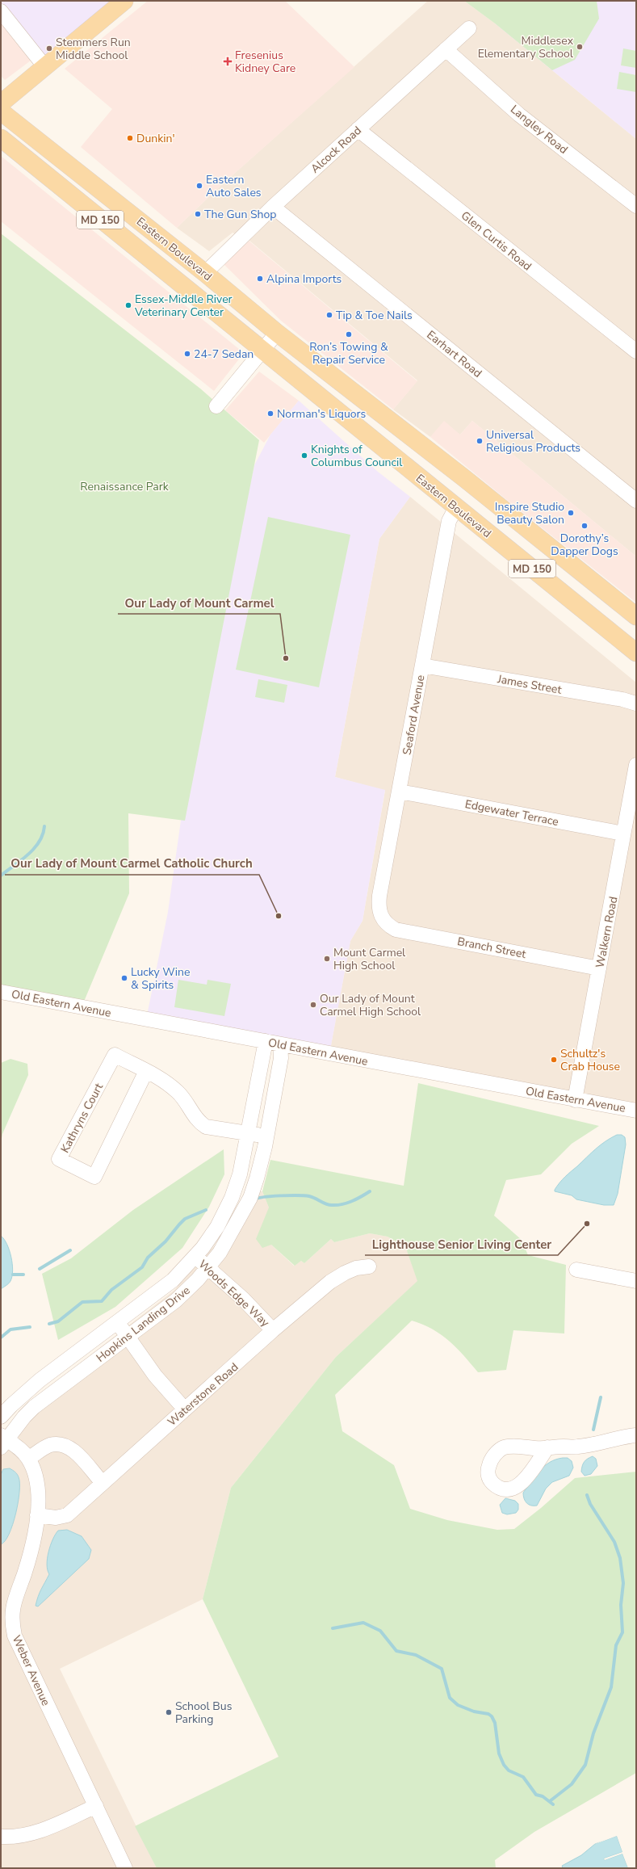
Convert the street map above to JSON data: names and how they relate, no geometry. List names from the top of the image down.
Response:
{
  "streets": {
    "main road": ["MD 150", "Eastern Boulevard"],
    "street": [
      "Langley Road",
      "Alcock Road",
      "Glen Curtis Road",
      "Earhart Road",
      "James Street",
      "Seaford Avenue",
      "Edgewater Terrace",
      "Walkern Road",
      "Branch Street",
      "Old Eastern Avenue",
      "Kathryns Court",
      "Woods Edge Way",
      "Hopkins Landing Drive",
      "Waterstone Road",
      "Weber Avenue"
    ]
  },
  "crossings": [
    ["Langley Road", "Alcock Road"],
    ["Alcock Road", "Glen Curtis Road"],
    ["Alcock Road", "Eastern Boulevard"],
    ["Alcock Road", "Earhart Road"],
    ["Eastern Boulevard", "Seaford Avenue"],
    ["James Street", "Seaford Avenue"],
    ["Seaford Avenue", "Edgewater Terrace"],
    ["Seaford Avenue", "Branch Street"],
    ["Edgewater Terrace", "Walkern Road"],
    ["Walkern Road", "Branch Street"],
    ["Walkern Road", "Old Eastern Avenue"],
    ["Old Eastern Avenue", "Hopkins Landing Drive"],
    ["Kathryns Court", "Hopkins Landing Drive"],
    ["Woods Edge Way", "Hopkins Landing Drive"],
    ["Woods Edge Way", "Waterstone Road"],
    ["Hopkins Landing Drive", "Weber Avenue"],
    ["Waterstone Road", "Weber Avenue"]
  ],
  "parks": ["Renaissance Park"],
  "places": {
    "other": [
      "Middlesex Elementary School",
      "Stemmers Run Middle School",
      "Dunkin'",
      "Eastern Auto Sales",
      "The Gun Shop",
      "Alpina Imports",
      "Essex-Middle River Veterinary Center",
      "Tip & Toe Nails",
      "Ron’s Towing & Repair Service",
      "24-7 Sedan",
      "Norman's Liquors",
      "Universal Religious Products",
      "Knights of Columbus Council",
      "Inspire Studio Beauty Salon",
      "Dorothy’s Dapper Dogs",
      "Our Lady of Mount Carmel",
      "Our Lady of Mount Carmel Catholic Church",
      "Mount Carmel High School",
      "Lucky Wine & Spirits",
      "Our Lady of Mount Carmel High School",
      "Schultz's Crab House",
      "Lighthouse Senior Living Center",
      "School Bus Parking"
    ],
    "health": ["Fresenius Kidney Care"]
  }
}
